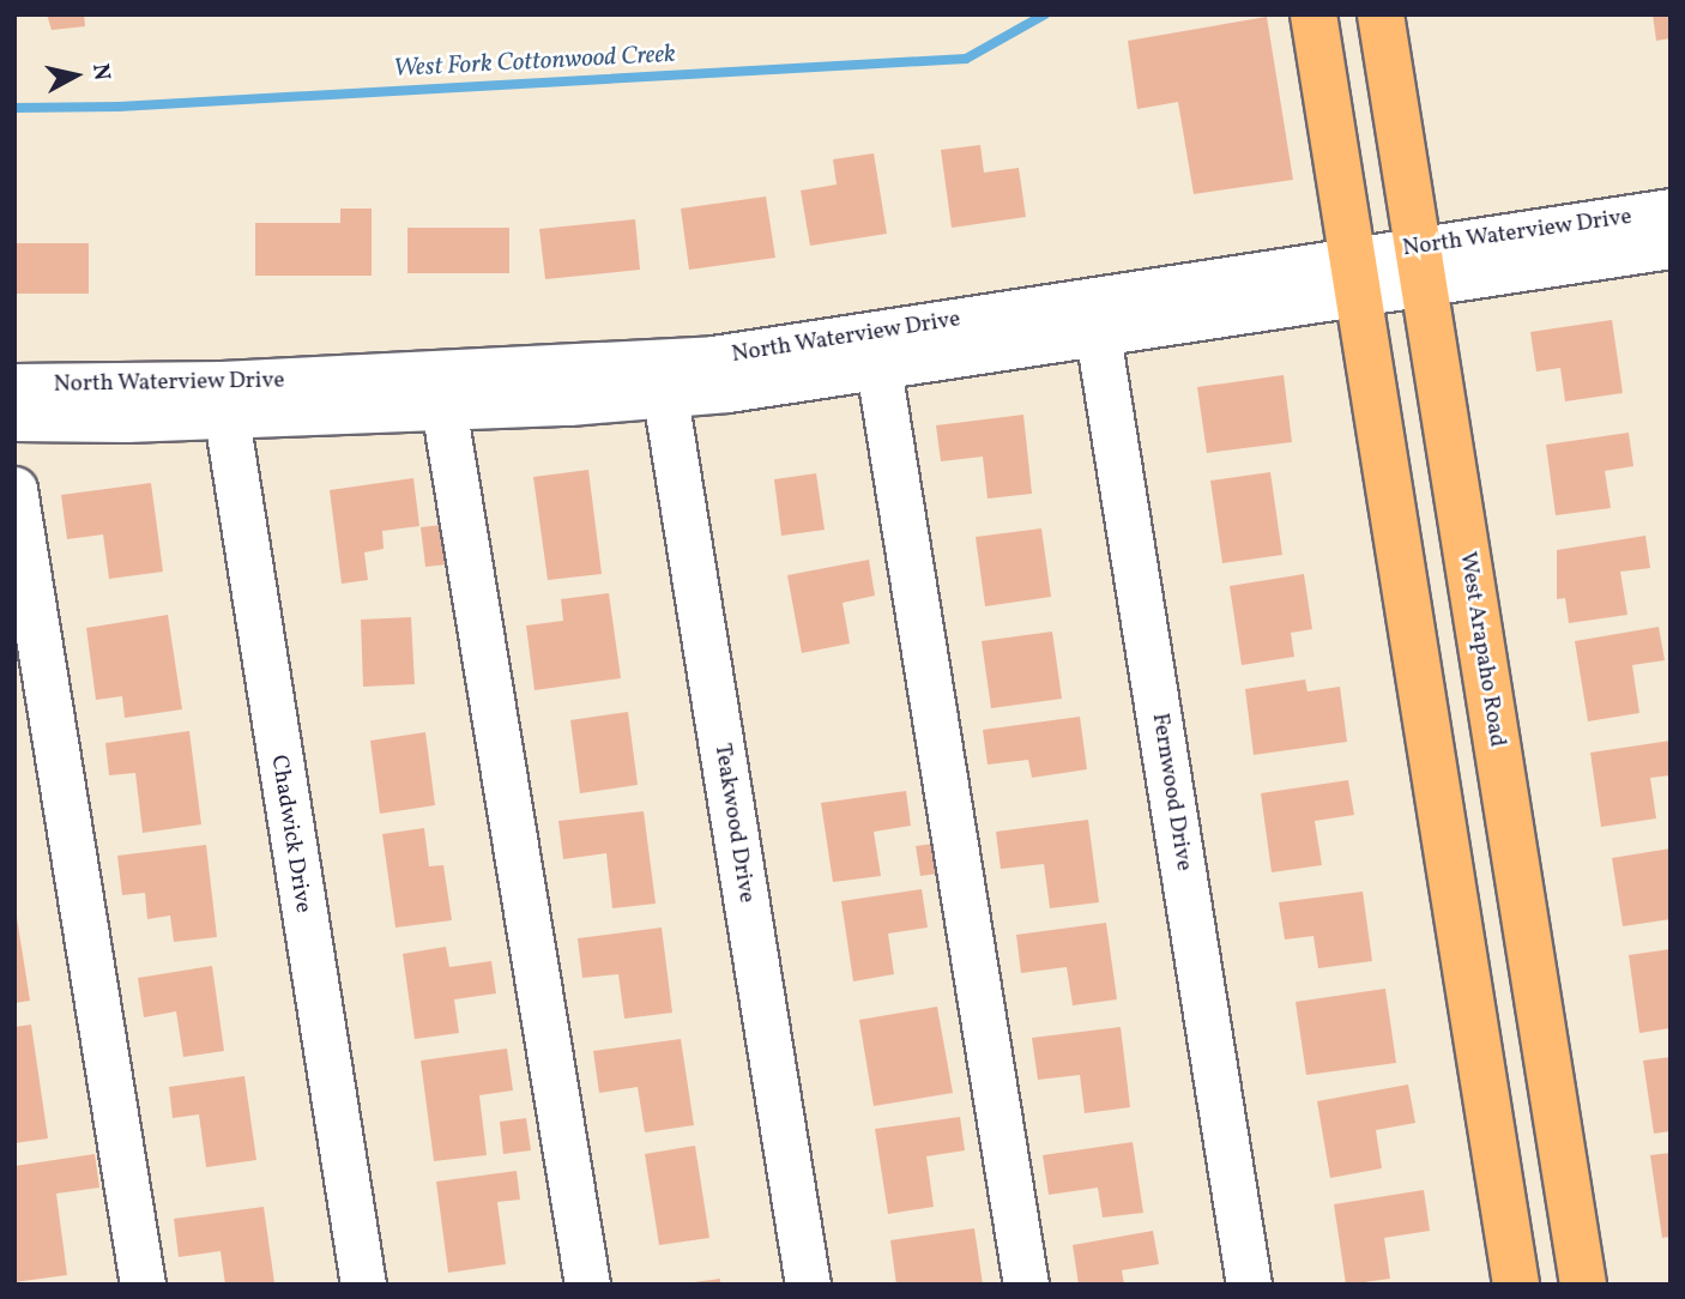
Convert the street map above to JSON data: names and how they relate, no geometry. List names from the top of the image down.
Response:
{
  "streets": {
    "main road": ["West Arapaho Road"],
    "street": [
      "North Waterview Drive",
      "Fernwood Drive",
      "Teakwood Drive",
      "Chadwick Drive"
    ]
  },
  "crossings": [
    ["North Waterview Drive", "West Arapaho Road"],
    ["North Waterview Drive", "Fernwood Drive"],
    ["North Waterview Drive", "Teakwood Drive"],
    ["North Waterview Drive", "Chadwick Drive"]
  ],
  "water": ["West Fork Cottonwood Creek"],
  "north": "right"
}
